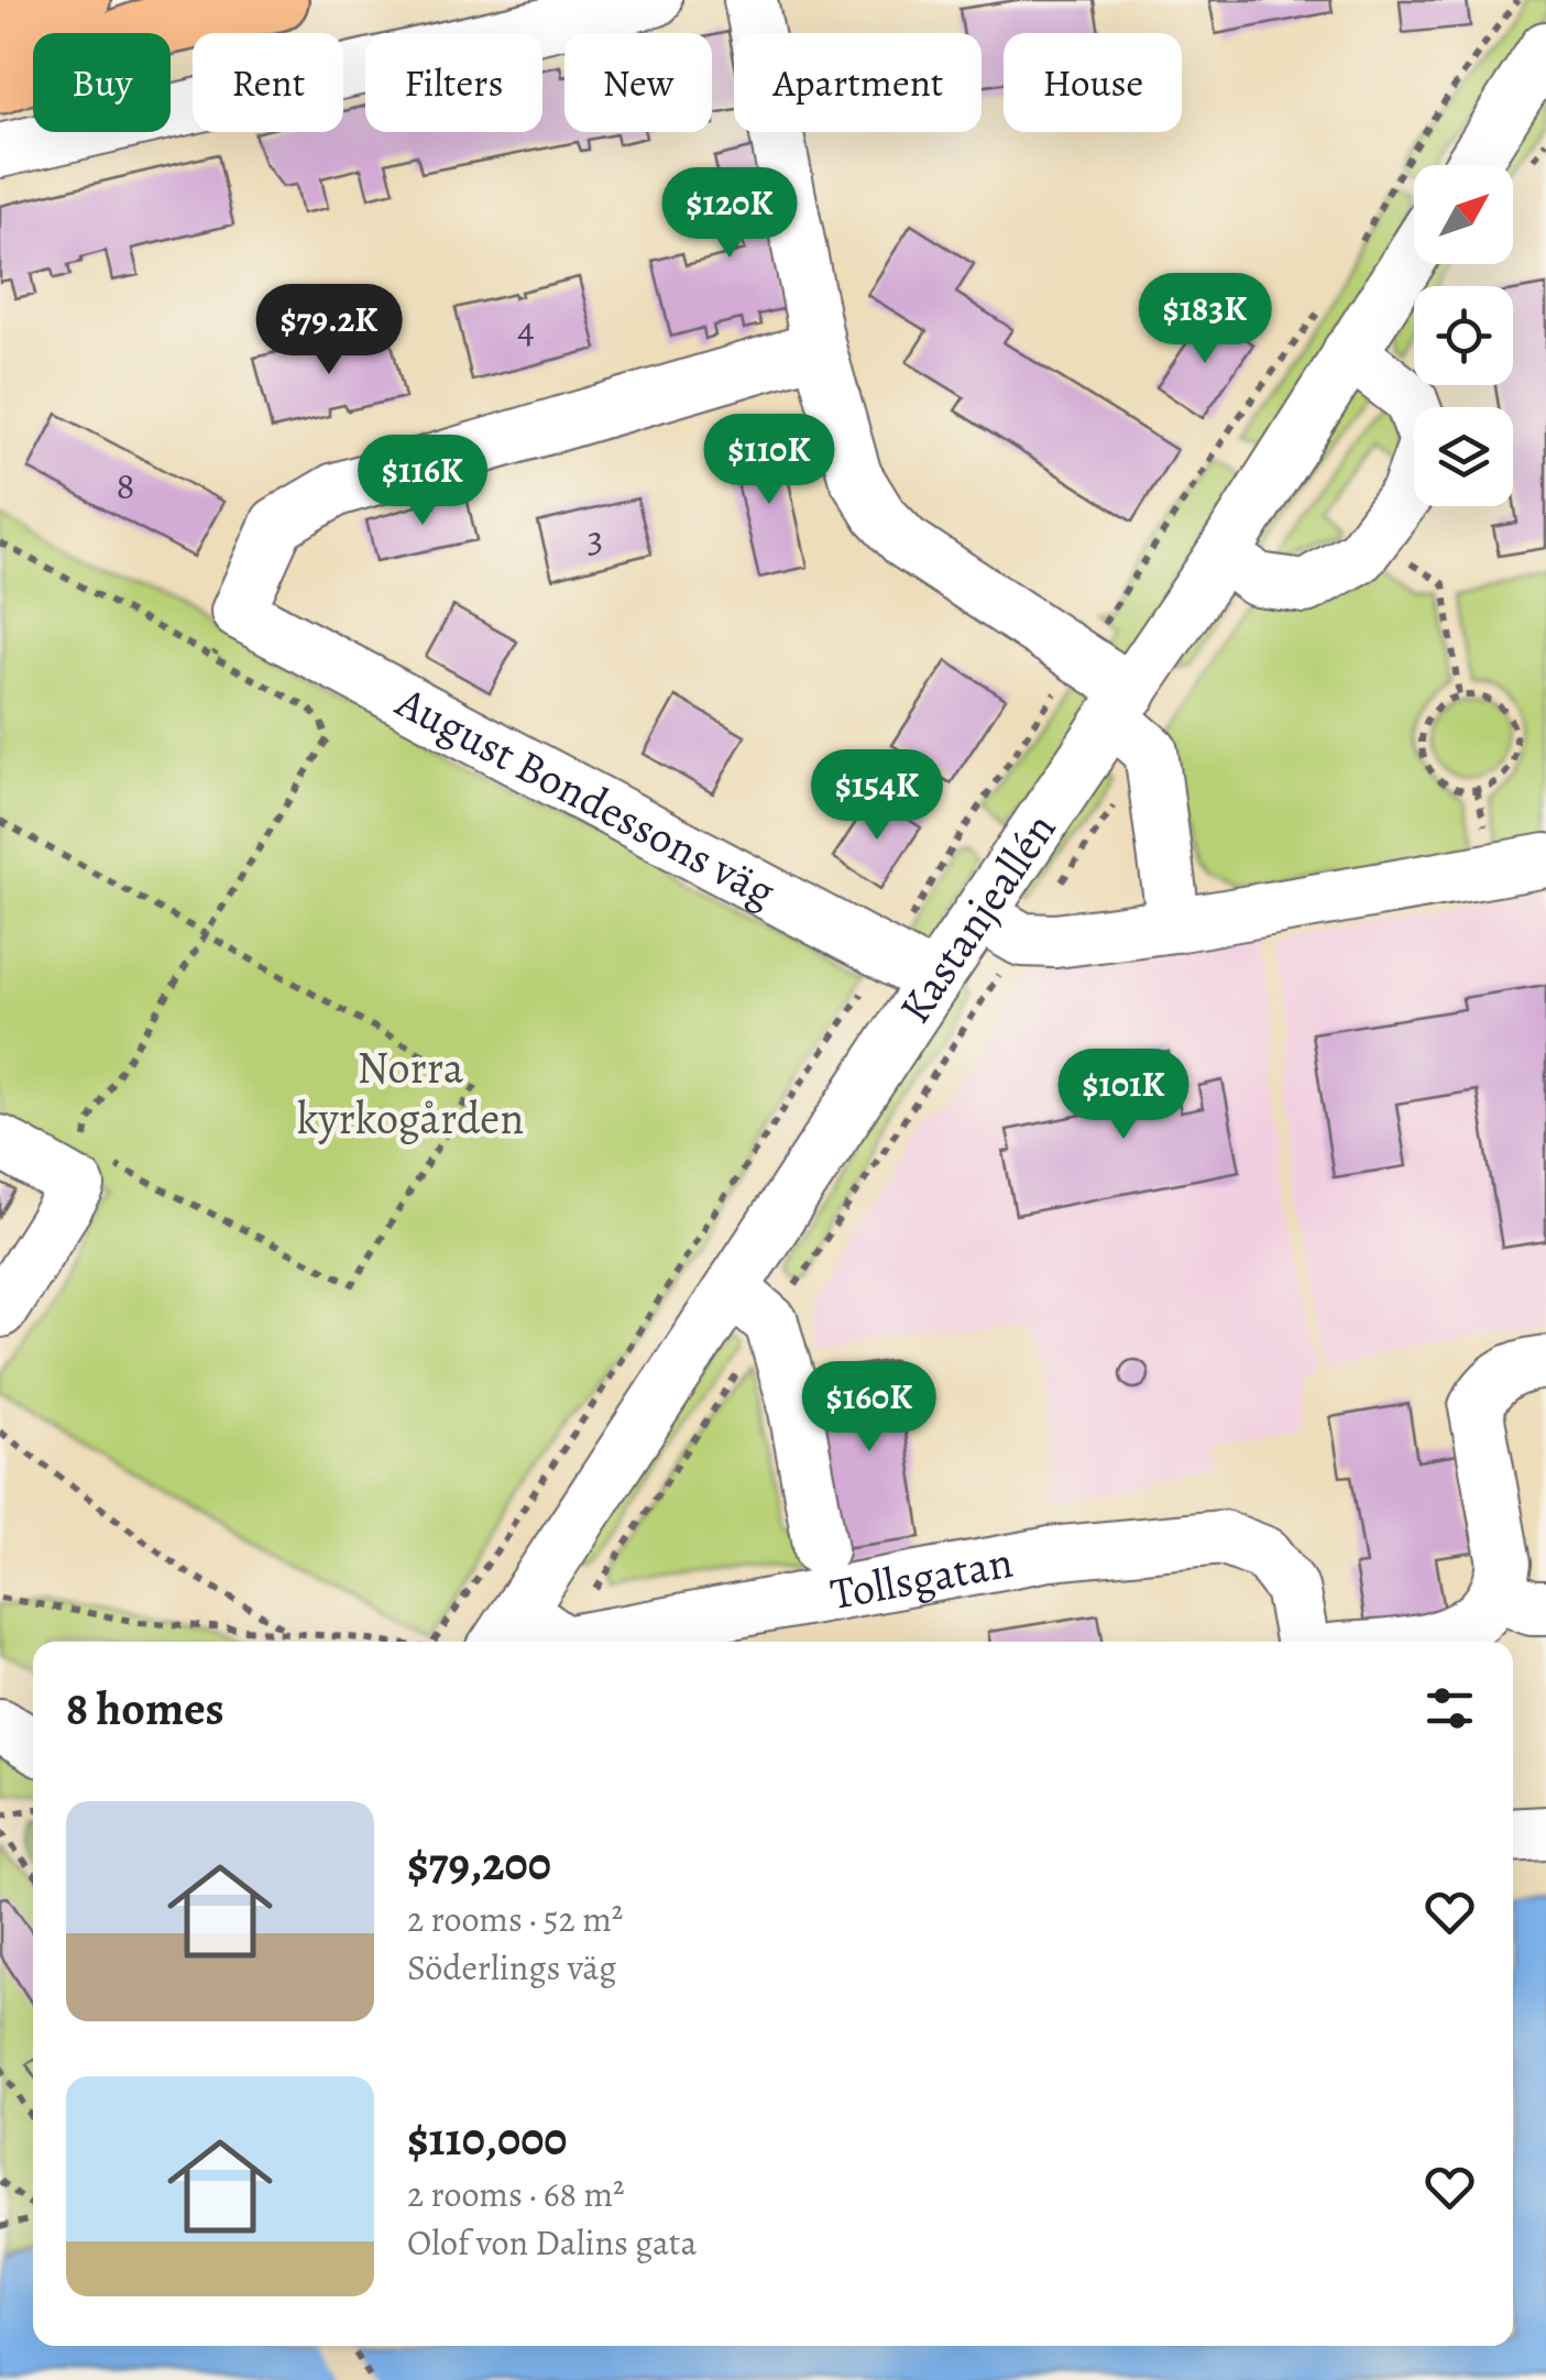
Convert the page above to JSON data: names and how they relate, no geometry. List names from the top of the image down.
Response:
{
  "streets": {
    "street": ["August Bondessons väg", "Kastanjeallén", "Tollsgatan"]
  },
  "crossings": [
    ["August Bondessons väg", "Kastanjeallén"],
    ["Kastanjeallén", "Tollsgatan"]
  ],
  "parks": ["Norra kyrkogården"],
  "house_numbers": ["4", "8", "3"],
  "north": "top right",
  "page": {
    "chip": [
      "Buy",
      "Rent",
      "Filters",
      "New",
      "Apartment",
      "House"
    ],
    "price": [
      "$120K",
      "$183K",
      "$79.2K",
      "$110K",
      "$116K",
      "$154K",
      "$101K",
      "$160K"
    ],
    "heading": "8 homes",
    "list": [
      {
        "name": "$79,200",
        "note": "2 rooms · 52 m² · Söderlings väg"
      },
      {
        "name": "$110,000",
        "note": "2 rooms · 68 m² · Olof von Dalins gata"
      }
    ]
  }
}
